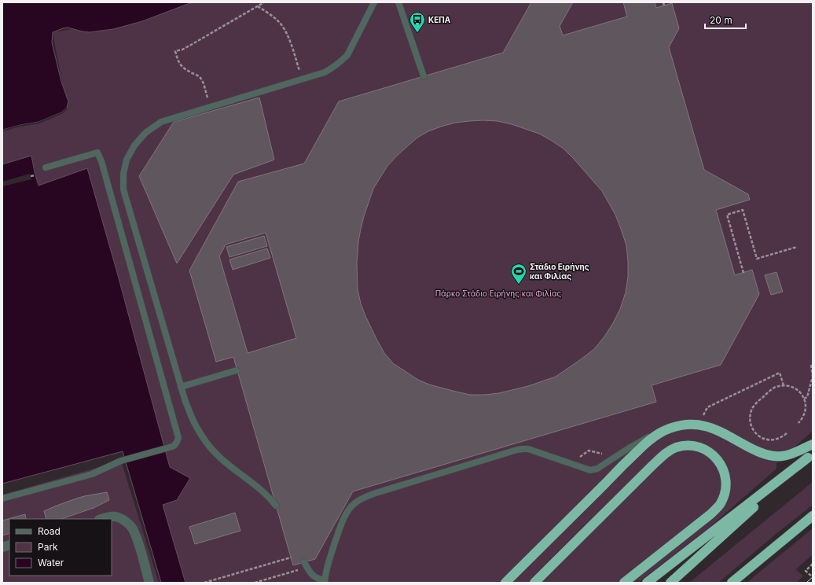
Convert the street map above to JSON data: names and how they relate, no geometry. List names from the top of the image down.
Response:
{
  "parks": ["Πάρκο Στάδιο Ειρήνης και Φιλίας"],
  "places": {
    "bus stop": ["ΚΕΠΑ"],
    "sports": ["Στάδιο Ειρήνης και Φιλίας"]
  },
  "legend": ["Road", "Park", "Water"],
  "scale_bar": "20 m"
}
